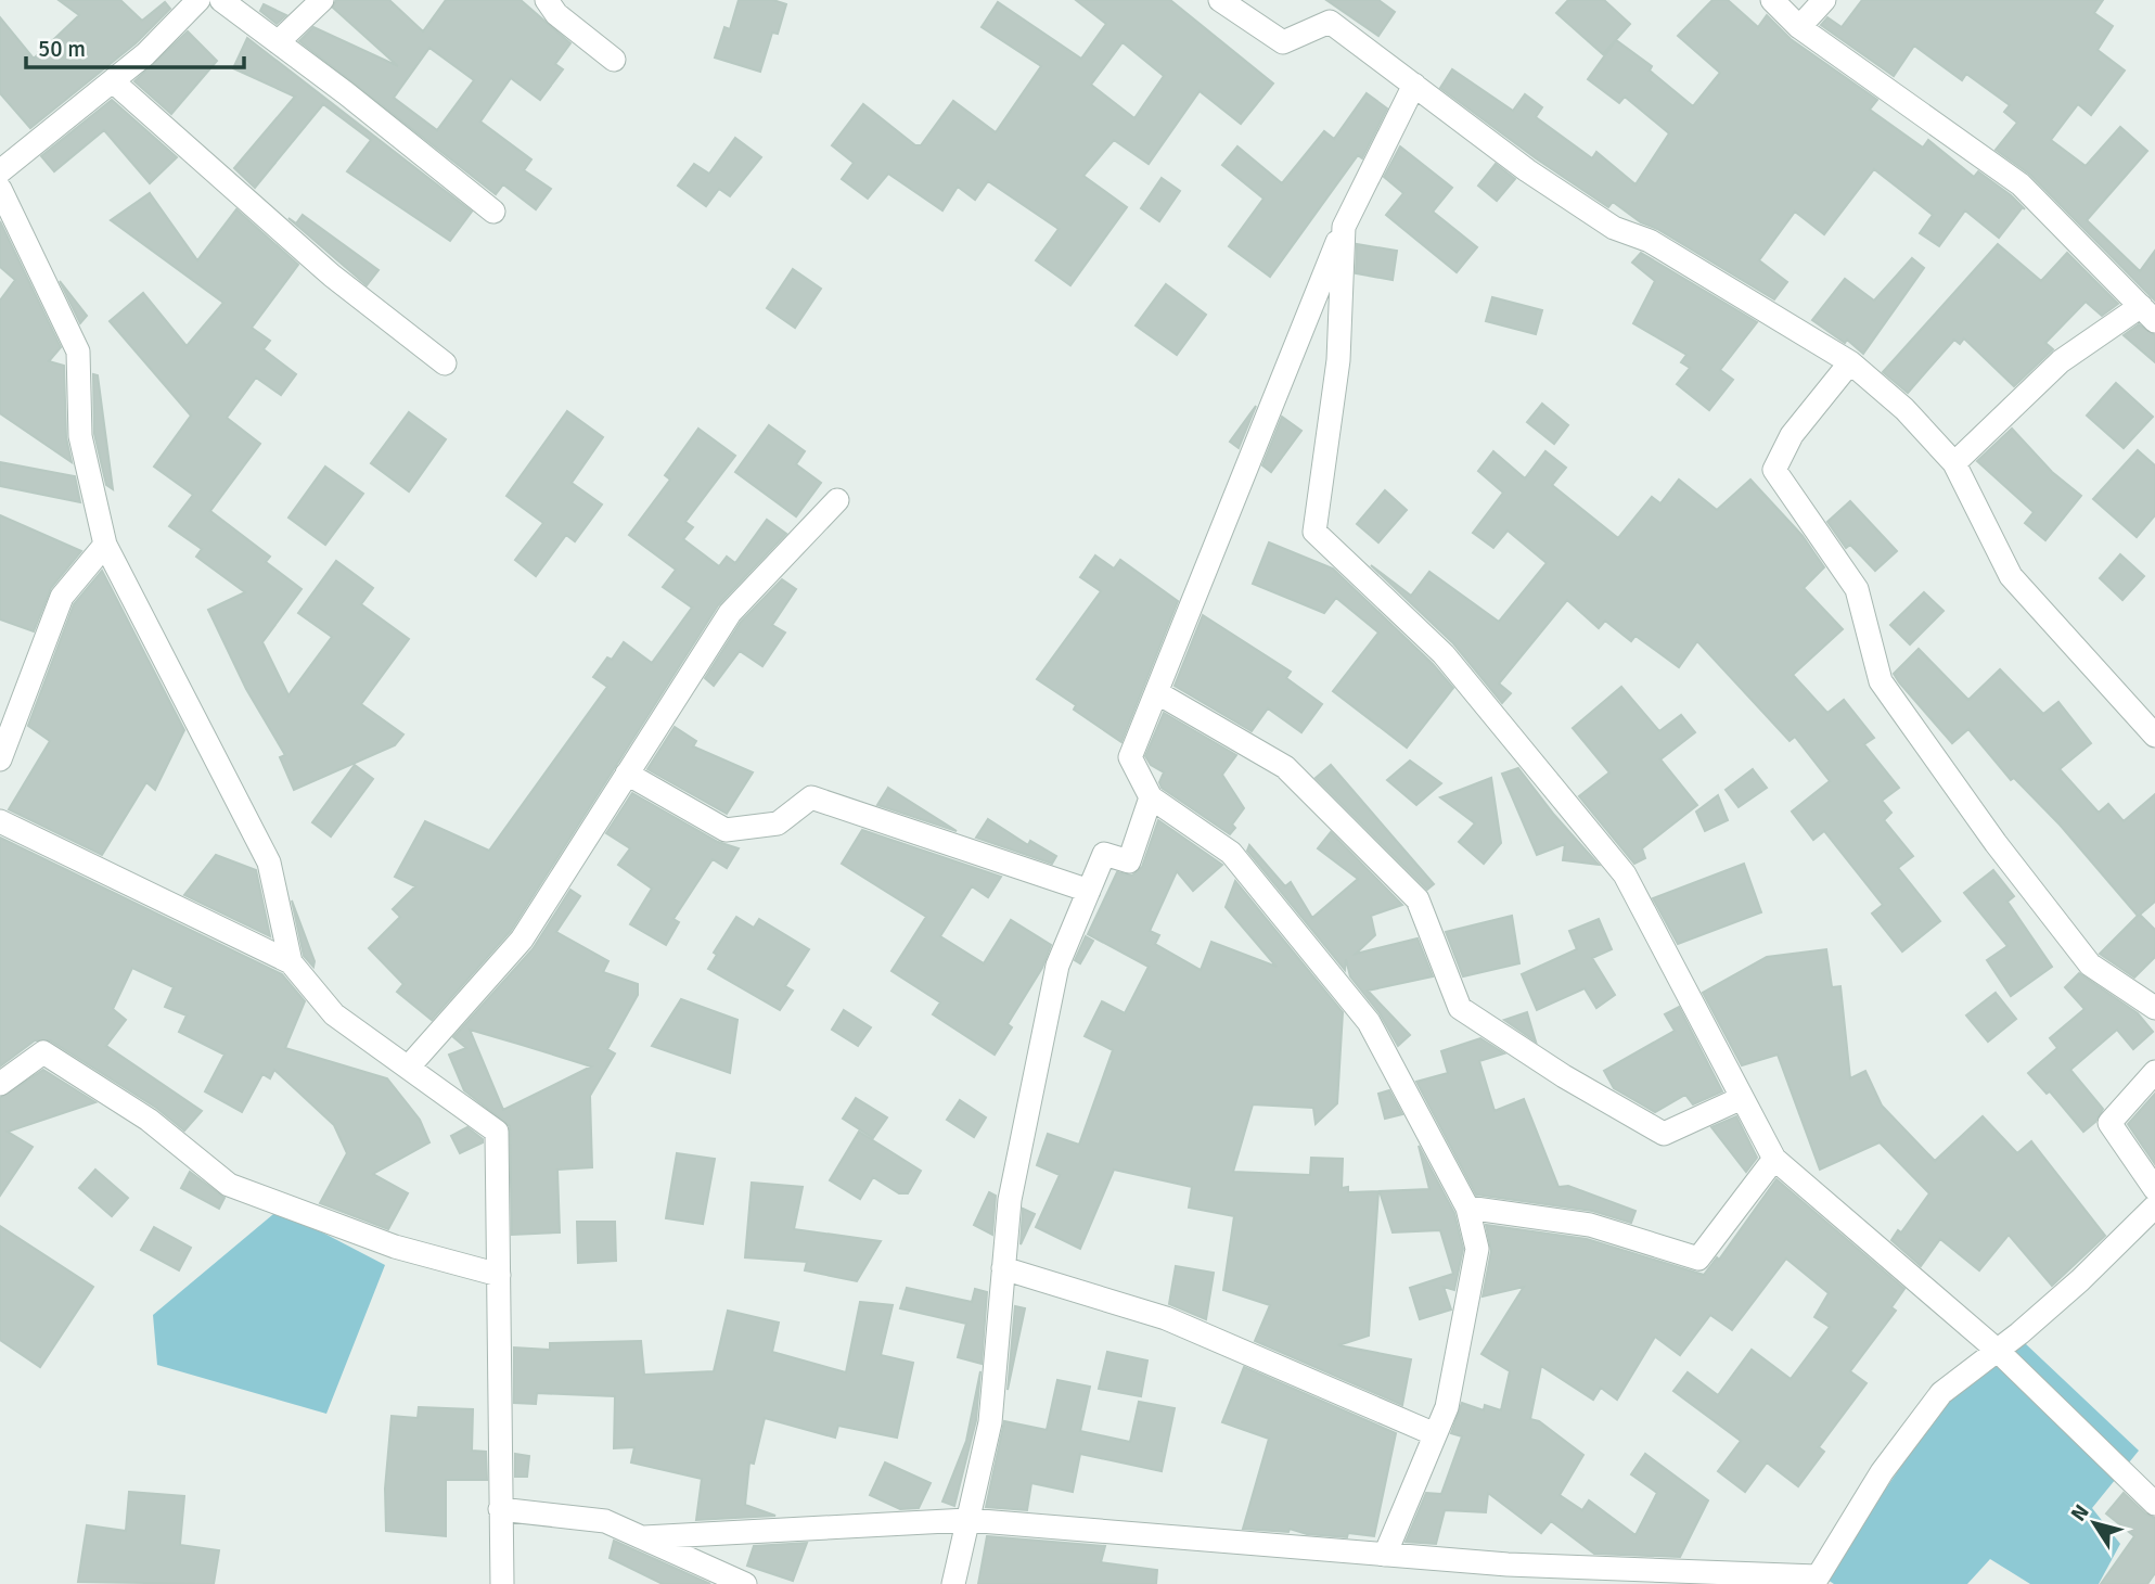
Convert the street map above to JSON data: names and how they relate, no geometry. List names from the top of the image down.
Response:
{
  "scale_bar": "50 m",
  "north": "top left"
}
